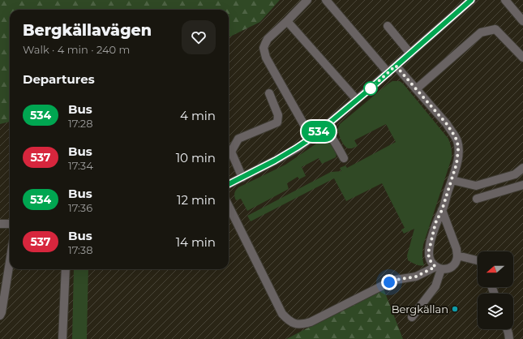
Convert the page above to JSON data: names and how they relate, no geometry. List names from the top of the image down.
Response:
{
  "places": ["Bergkällan"],
  "lines": ["bus line 534"],
  "north": "left",
  "page": {
    "on_map": "534",
    "heading": [
      ["Bergkällavägen", "Walk · 4 min · 240 m"],
      "Departures"
    ],
    "list": [
      {
        "mark": "534",
        "name": "Bus",
        "note": "17:28",
        "value": "4 min"
      },
      {
        "mark": "537",
        "name": "Bus",
        "note": "17:34",
        "value": "10 min"
      },
      {
        "mark": "534",
        "name": "Bus",
        "note": "17:36",
        "value": "12 min"
      },
      {
        "mark": "537",
        "name": "Bus",
        "note": "17:38",
        "value": "14 min"
      }
    ]
  }
}
